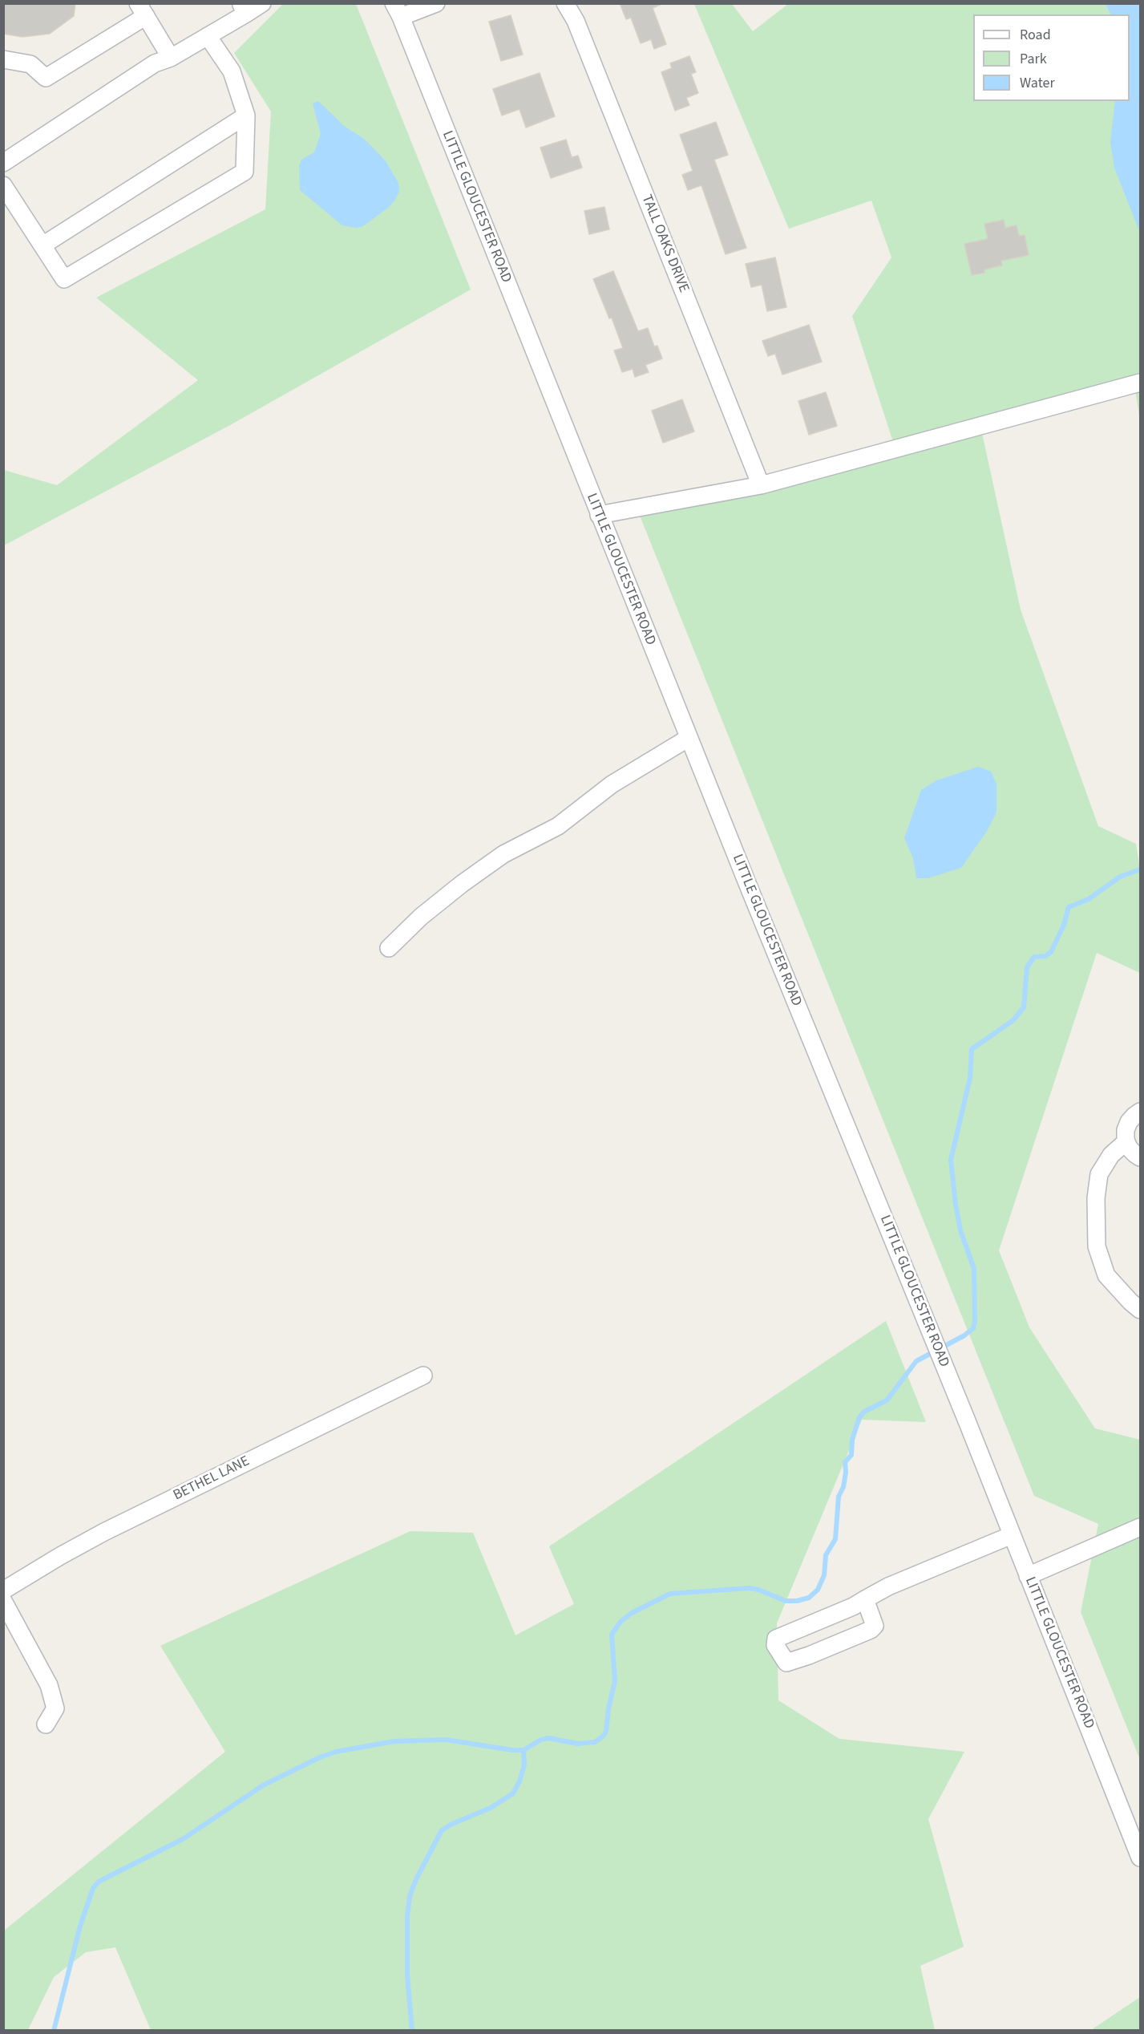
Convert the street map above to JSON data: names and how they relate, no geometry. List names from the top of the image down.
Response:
{
  "streets": {
    "street": ["LITTLE GLOUCESTER ROAD", "TALL OAKS DRIVE", "BETHEL LANE"]
  },
  "legend": ["Road", "Park", "Water"]
}
